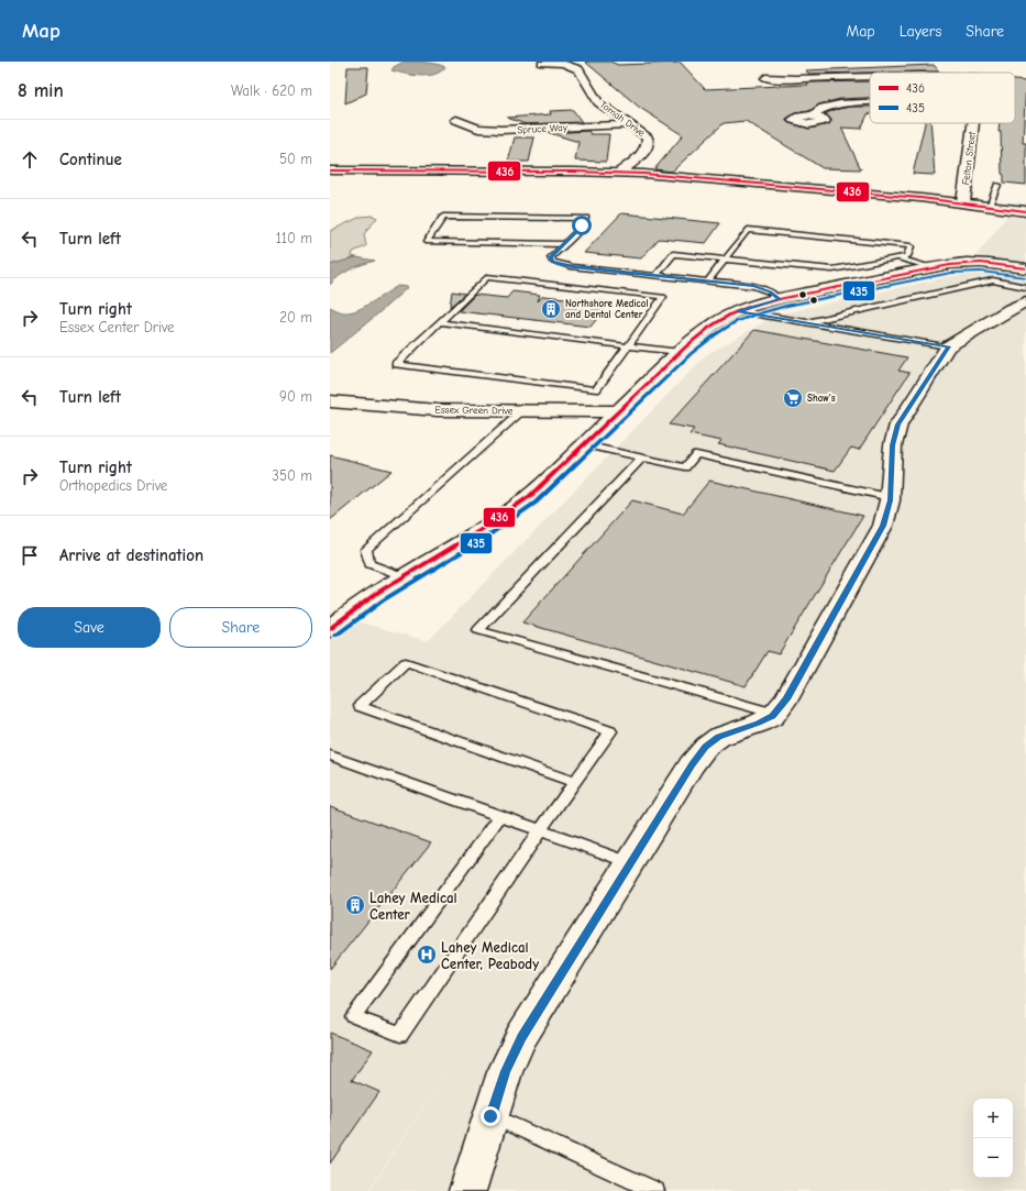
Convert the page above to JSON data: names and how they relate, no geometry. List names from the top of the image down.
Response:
{
  "streets": {
    "street": [
      "Tomah Drive",
      "Spruce Way",
      "Felton Street",
      "Essex Green Drive"
    ]
  },
  "crossings": [
    ["Tomah Drive", "Spruce Way"]
  ],
  "places": {
    "building": ["Northshore Medical and Dental Center", "Lahey Medical Center"],
    "supermarket": ["Shaw's"],
    "hospital": ["Lahey Medical Center, Peabody"]
  },
  "lines": ["transit line 436", "transit line 435"],
  "legend": ["436", "435"],
  "page": {
    "header": "Map",
    "nav": ["Map", "Layers", "Share"],
    "heading": ["8 min", "Walk · 620 m"],
    "list": [
      ["Continue", "50 m"],
      ["Turn left", "110 m"],
      ["Turn right", "Essex Center Drive", "20 m"],
      ["Turn left", "90 m"],
      ["Turn right", "Orthopedics Drive", "350 m"],
      "Arrive at destination"
    ],
    "buttons": ["Save", "Share"],
    "map_buttons": ["+", "−"]
  }
}
